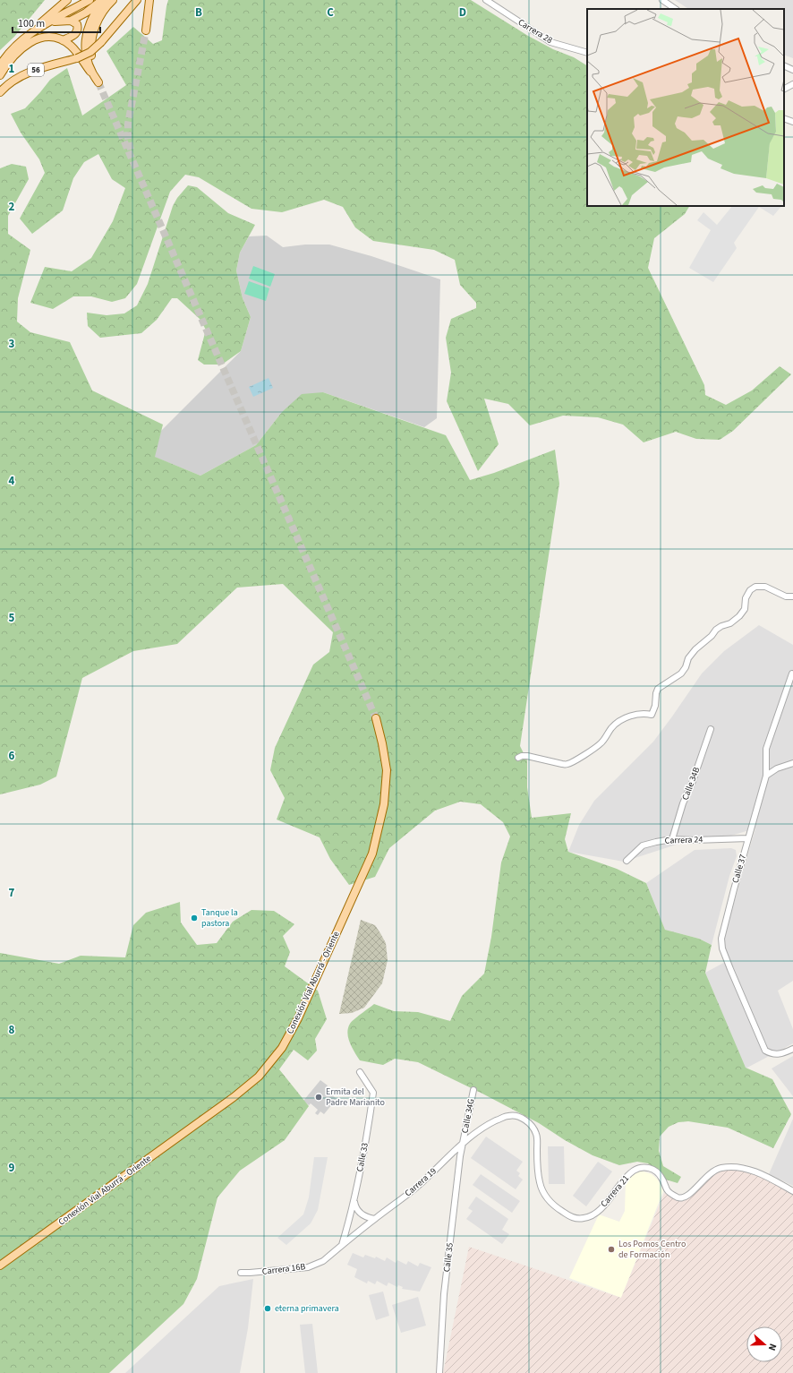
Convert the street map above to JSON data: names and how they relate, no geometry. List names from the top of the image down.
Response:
{
  "streets": {
    "main road": ["56", "Conexión Vial Aburrá - Oriente"],
    "street": [
      "Carrera 28",
      "Calle 34B",
      "Carrera 24",
      "Calle 37",
      "Calle 34G",
      "Calle 33",
      "Carrera 19",
      "Carrera 21",
      "Calle 35",
      "Carrera 16B"
    ]
  },
  "crossings": [
    ["Calle 34B", "Carrera 24"],
    ["Carrera 24", "Calle 37"],
    ["Calle 34G", "Carrera 19"],
    ["Calle 34G", "Carrera 21"],
    ["Calle 34G", "Calle 35"],
    ["Calle 33", "Carrera 19"],
    ["Calle 33", "Carrera 16B"],
    ["Carrera 19", "Carrera 21"],
    ["Carrera 19", "Calle 35"],
    ["Carrera 19", "Carrera 16B"],
    ["Carrera 21", "Calle 35"]
  ],
  "places": [
    "Tanque la pastora",
    "Ermita del Padre Marianito",
    "Los Pomos Centro de Formación",
    "eterna primavera"
  ],
  "scale_bar": "100 m",
  "north": "right",
  "grid": {
    "columns": ["B", "C", "D"],
    "rows": [
      "1",
      "2",
      "3",
      "4",
      "5",
      "6",
      "7",
      "8",
      "9"
    ]
  }
}
